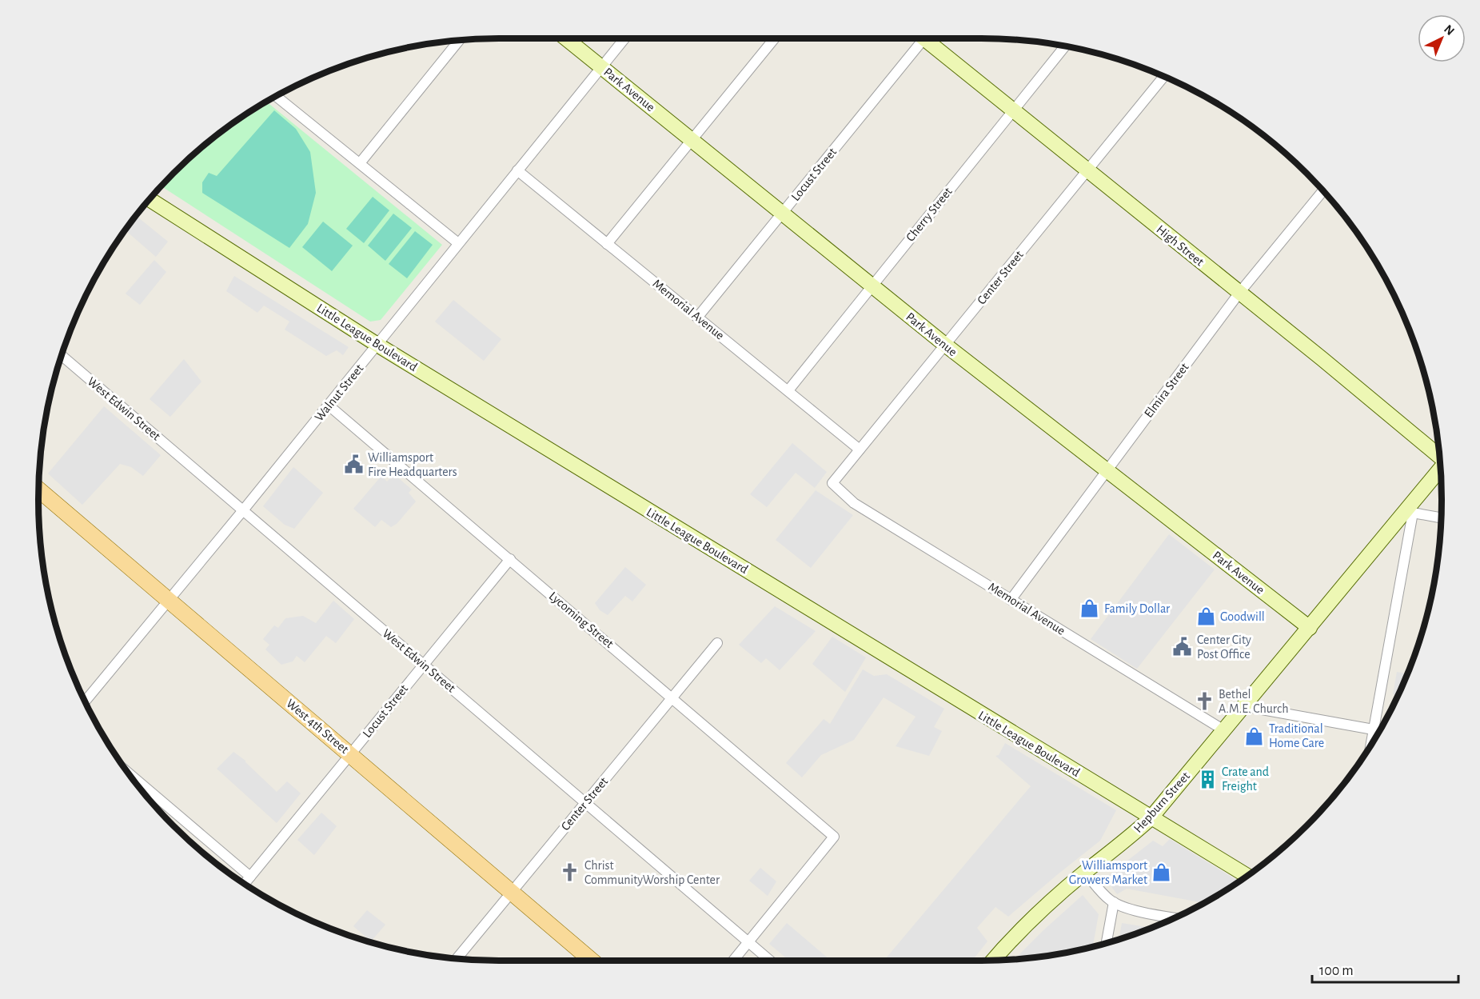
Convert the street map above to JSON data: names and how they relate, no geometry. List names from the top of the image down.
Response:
{
  "streets": {
    "main road": ["West 4th Street"],
    "street": [
      "Park Avenue",
      "Locust Street",
      "Cherry Street",
      "High Street",
      "Center Street",
      "Memorial Avenue",
      "Little League Boulevard",
      "Elmira Street",
      "Walnut Street",
      "West Edwin Street",
      "Lycoming Street",
      "Hepburn Street"
    ]
  },
  "crossings": [
    ["Park Avenue", "Locust Street"],
    ["Park Avenue", "Cherry Street"],
    ["Park Avenue", "Center Street"],
    ["Park Avenue", "Elmira Street"],
    ["Park Avenue", "Walnut Street"],
    ["Park Avenue", "Hepburn Street"],
    ["Locust Street", "Memorial Avenue"],
    ["Locust Street", "West Edwin Street"],
    ["Locust Street", "Lycoming Street"],
    ["Locust Street", "West 4th Street"],
    ["Cherry Street", "High Street"],
    ["Cherry Street", "Memorial Avenue"],
    ["High Street", "Center Street"],
    ["High Street", "Elmira Street"],
    ["Center Street", "Memorial Avenue"],
    ["Center Street", "West Edwin Street"],
    ["Center Street", "Lycoming Street"],
    ["Center Street", "West 4th Street"],
    ["Memorial Avenue", "Elmira Street"],
    ["Memorial Avenue", "Walnut Street"],
    ["Memorial Avenue", "Hepburn Street"],
    ["Little League Boulevard", "Walnut Street"],
    ["Little League Boulevard", "Hepburn Street"],
    ["Walnut Street", "West Edwin Street"],
    ["Walnut Street", "Lycoming Street"],
    ["Walnut Street", "West 4th Street"],
    ["West Edwin Street", "Lycoming Street"]
  ],
  "places": {
    "public building": ["Williamsport Fire Headquarters", "Center City Post Office"],
    "shop": [
      "Family Dollar",
      "Goodwill",
      "Traditional Home Care",
      "Williamsport Growers Market"
    ],
    "church": ["Bethel A.M.E. Church", "Christ CommunityWorship Center"],
    "building": ["Crate and Freight"]
  },
  "scale_bar": "100 m",
  "north": "top right"
}
